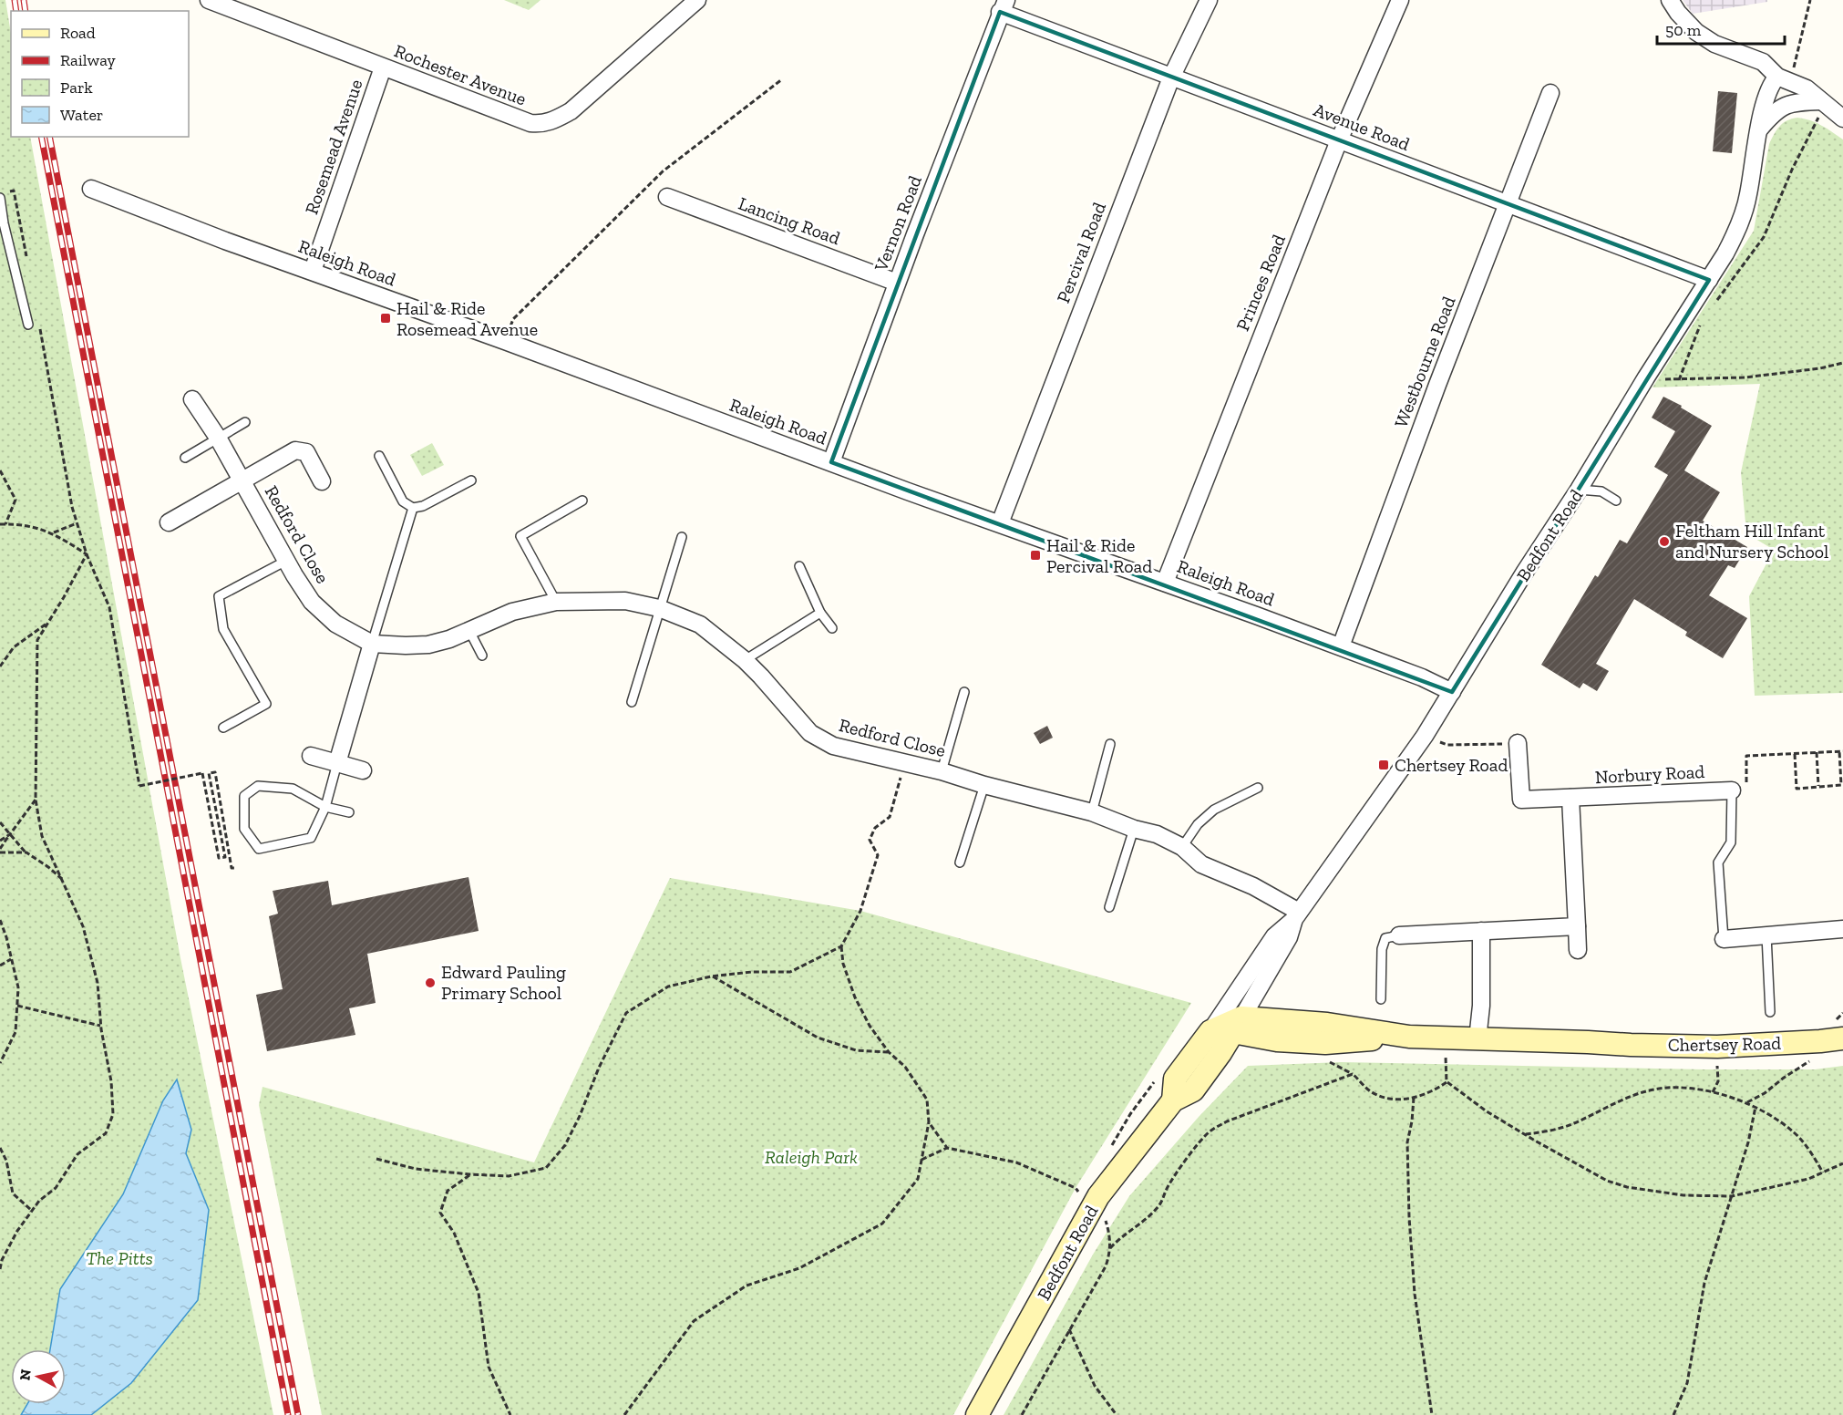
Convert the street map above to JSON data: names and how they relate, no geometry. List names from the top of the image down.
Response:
{
  "streets": {
    "street": [
      "Rochester Avenue",
      "Avenue Road",
      "Rosemead Avenue",
      "Lancing Road",
      "Vernon Road",
      "Percival Road",
      "Raleigh Road",
      "Princes Road",
      "Westbourne Road",
      "Redford Close",
      "Bedfont Road",
      "Norbury Road",
      "Chertsey Road"
    ]
  },
  "crossings": [
    ["Rochester Avenue", "Rosemead Avenue"],
    ["Avenue Road", "Vernon Road"],
    ["Avenue Road", "Percival Road"],
    ["Avenue Road", "Princes Road"],
    ["Avenue Road", "Westbourne Road"],
    ["Avenue Road", "Bedfont Road"],
    ["Rosemead Avenue", "Raleigh Road"],
    ["Lancing Road", "Vernon Road"],
    ["Vernon Road", "Raleigh Road"],
    ["Percival Road", "Raleigh Road"],
    ["Raleigh Road", "Princes Road"],
    ["Raleigh Road", "Westbourne Road"],
    ["Raleigh Road", "Bedfont Road"],
    ["Redford Close", "Bedfont Road"],
    ["Bedfont Road", "Chertsey Road"]
  ],
  "parks": ["Raleigh Park", "The Pitts"],
  "places": {
    "transit": ["Hail & Ride Rosemead Avenue", "Hail & Ride Percival Road", "Chertsey Road"],
    "other": ["Feltham Hill Infant and Nursery School", "Edward Pauling Primary School"]
  },
  "legend": [
    "Road",
    "Railway",
    "Park",
    "Water"
  ],
  "scale_bar": "50 m",
  "north": "left"
}
